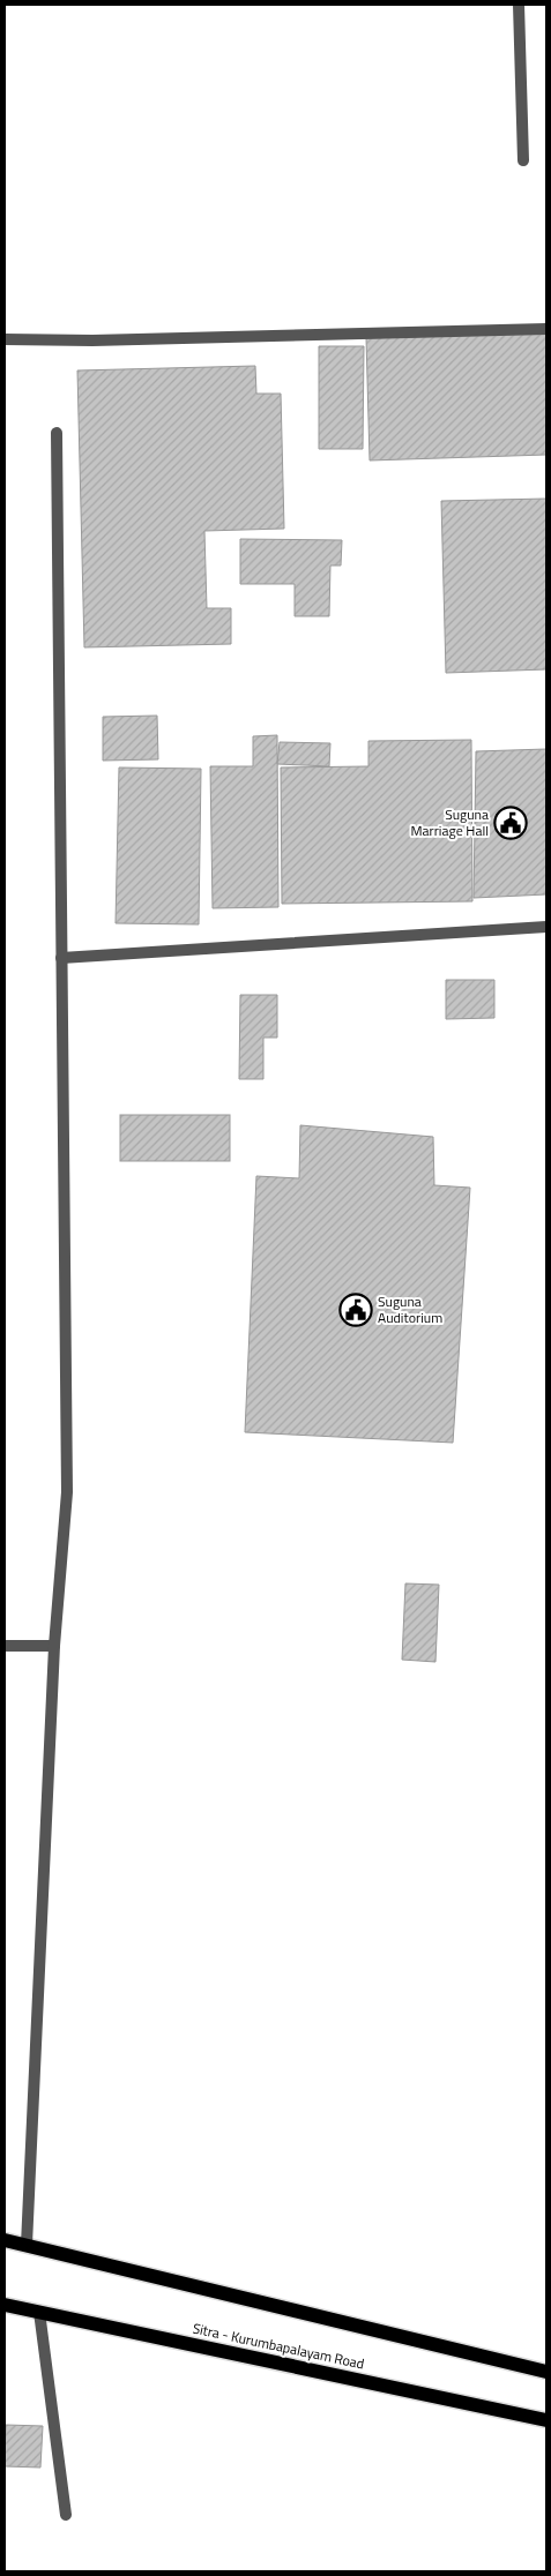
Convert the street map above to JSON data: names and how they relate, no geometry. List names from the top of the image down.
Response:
{
  "streets": {
    "main road": ["Sitra - Kurumbapalayam Road"]
  },
  "places": {
    "public building": ["Suguna Marriage Hall", "Suguna Auditorium"]
  }
}
